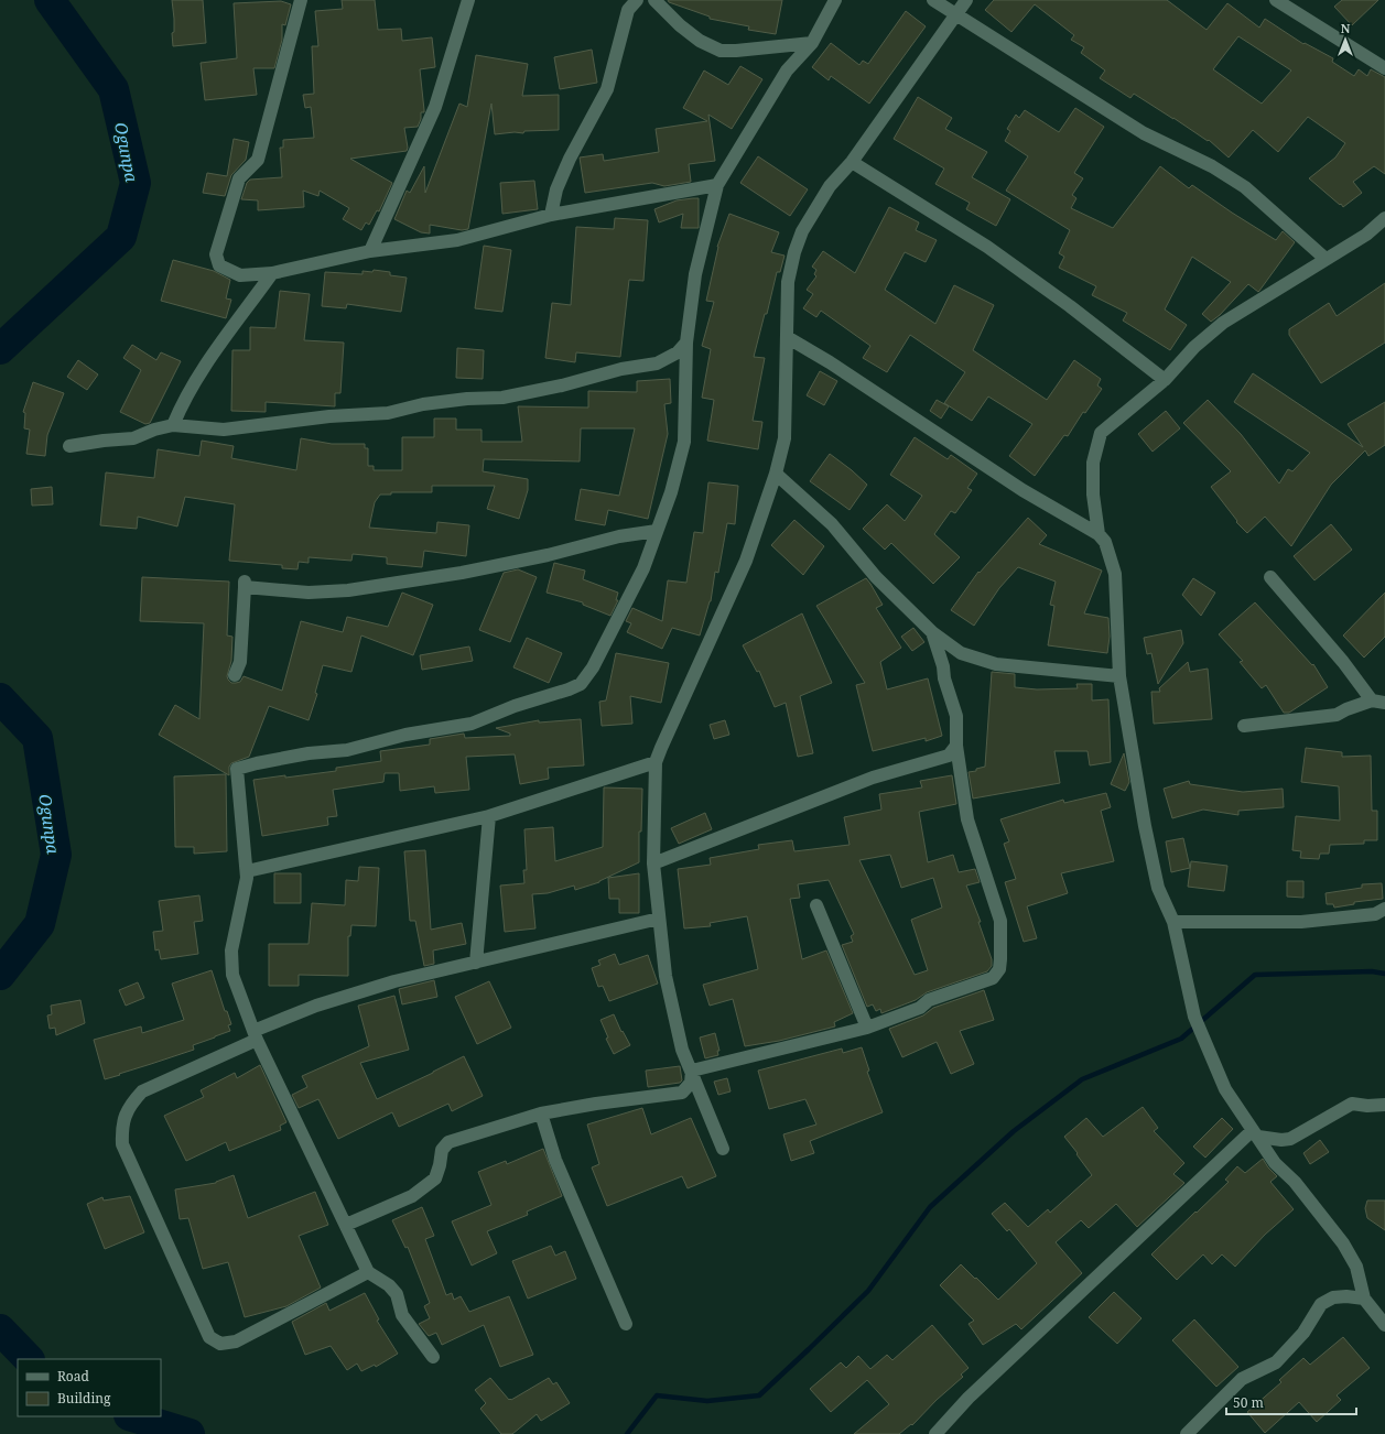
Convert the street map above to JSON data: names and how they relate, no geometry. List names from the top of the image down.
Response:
{
  "water": ["Ogunpa"],
  "legend": ["Road", "Building"],
  "scale_bar": "50 m",
  "north": "top"
}
